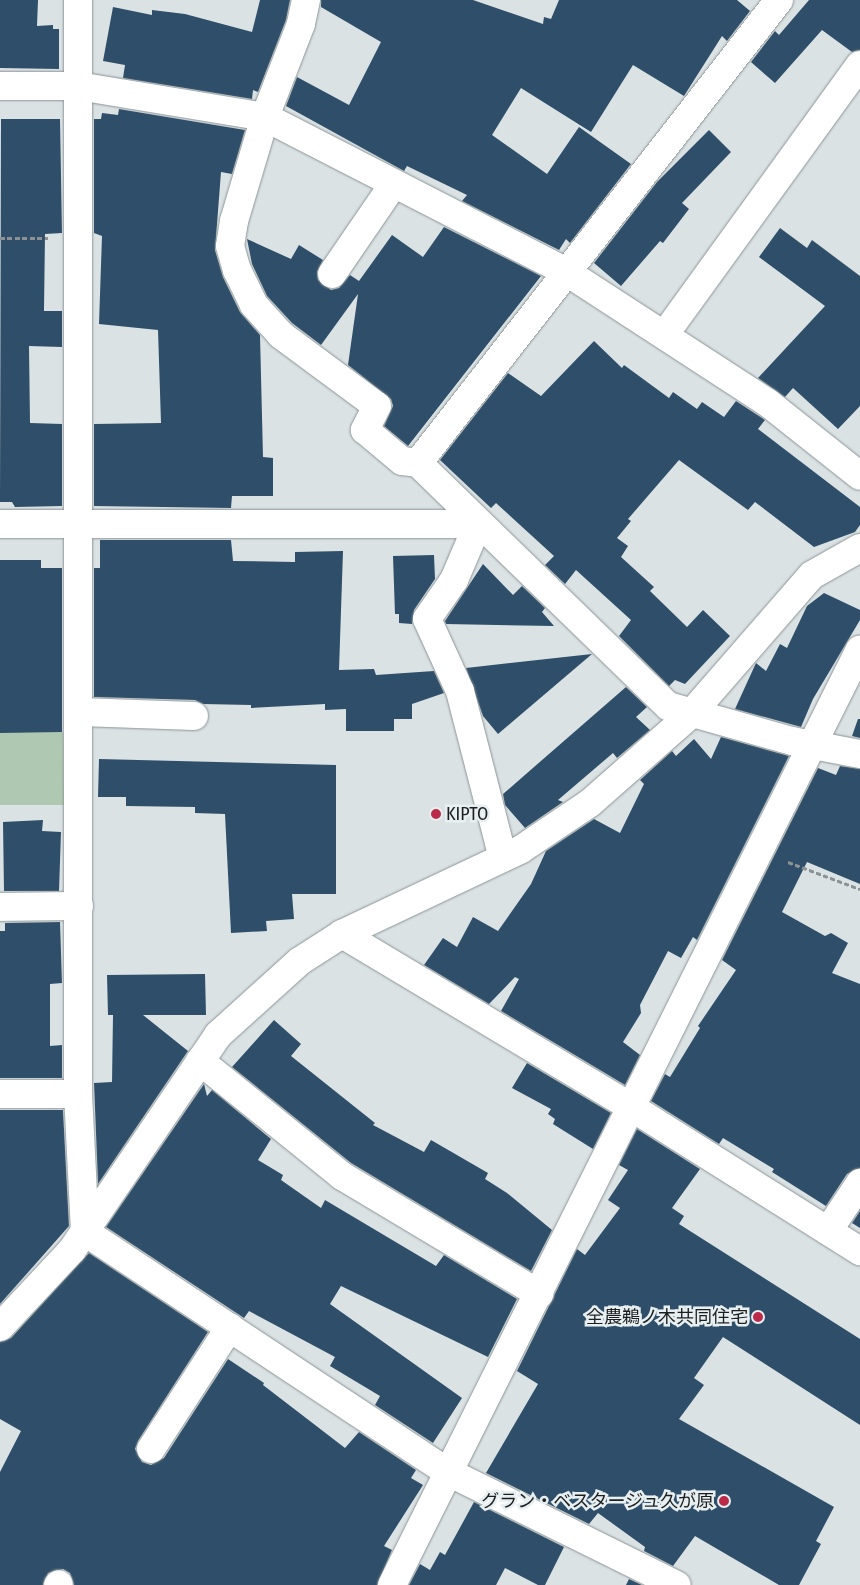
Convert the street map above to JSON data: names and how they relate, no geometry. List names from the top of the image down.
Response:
{
  "places": ["KIPTO", "全農鵜ノ木共同住宅", "グラン・ベスタージュ久が原"]
}
